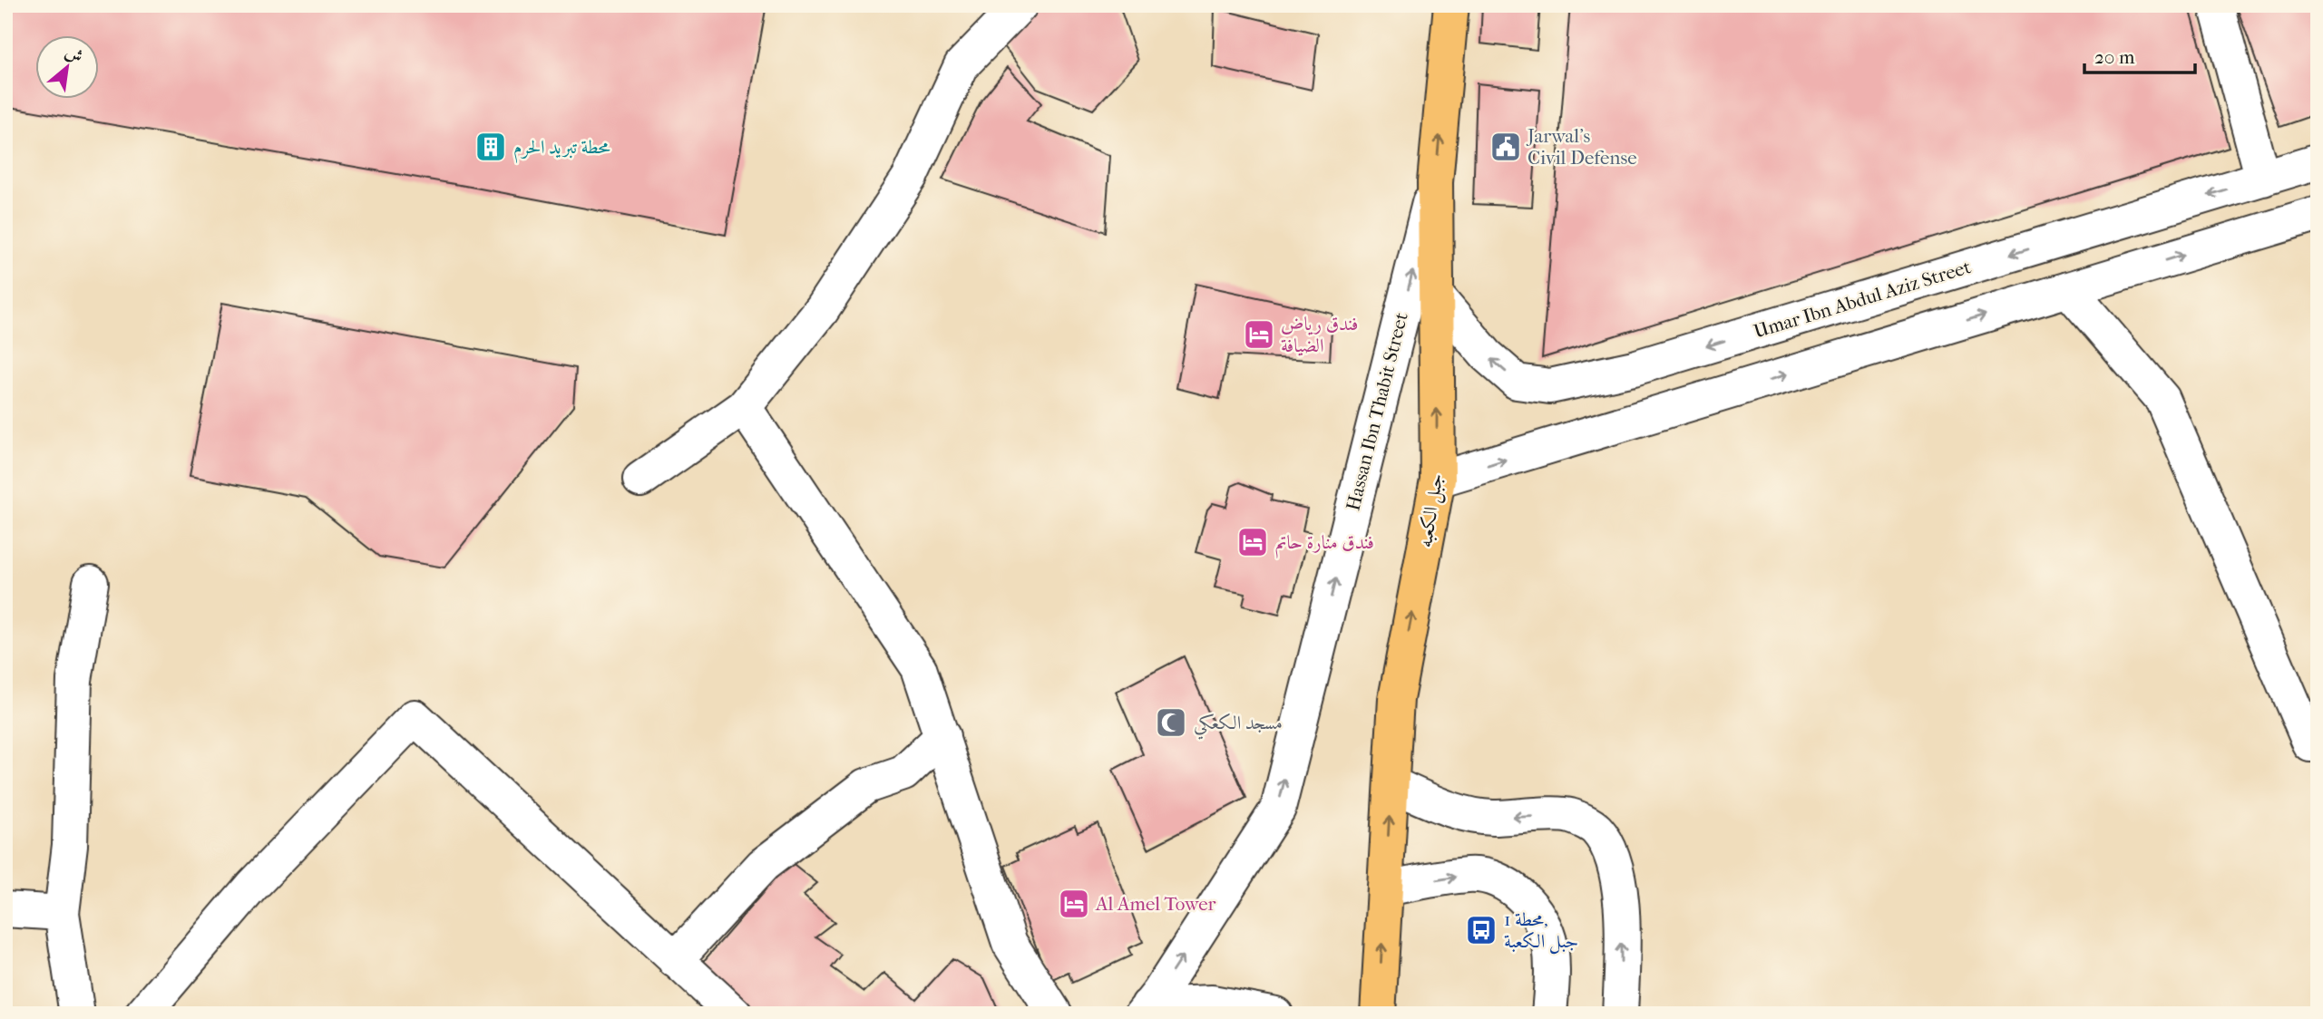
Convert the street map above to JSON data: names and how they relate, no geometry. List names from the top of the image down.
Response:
{
  "streets": {
    "highway": ["جبل الكعبه"],
    "street": ["Umar Ibn Abdul Aziz Street", "Hassan Ibn Thabit Street"]
  },
  "crossings": [
    ["Umar Ibn Abdul Aziz Street", "جبل الكعبه"],
    ["Hassan Ibn Thabit Street", "جبل الكعبه"]
  ],
  "one_way": ["Hassan Ibn Thabit Street", "جبل الكعبه"],
  "places": {
    "building": ["محطة تبريد الحرم"],
    "public building": ["Jarwal's Civil Defense"],
    "hotel": ["فندق رياض الضيافة", "فندق منارة حاتم", "Al Amel Tower"],
    "mosque": ["مسجد الكعكي"],
    "bus stop": ["محطة 1, جبل الكعبة"]
  },
  "scale_bar": "20 m",
  "north": "top right"
}
